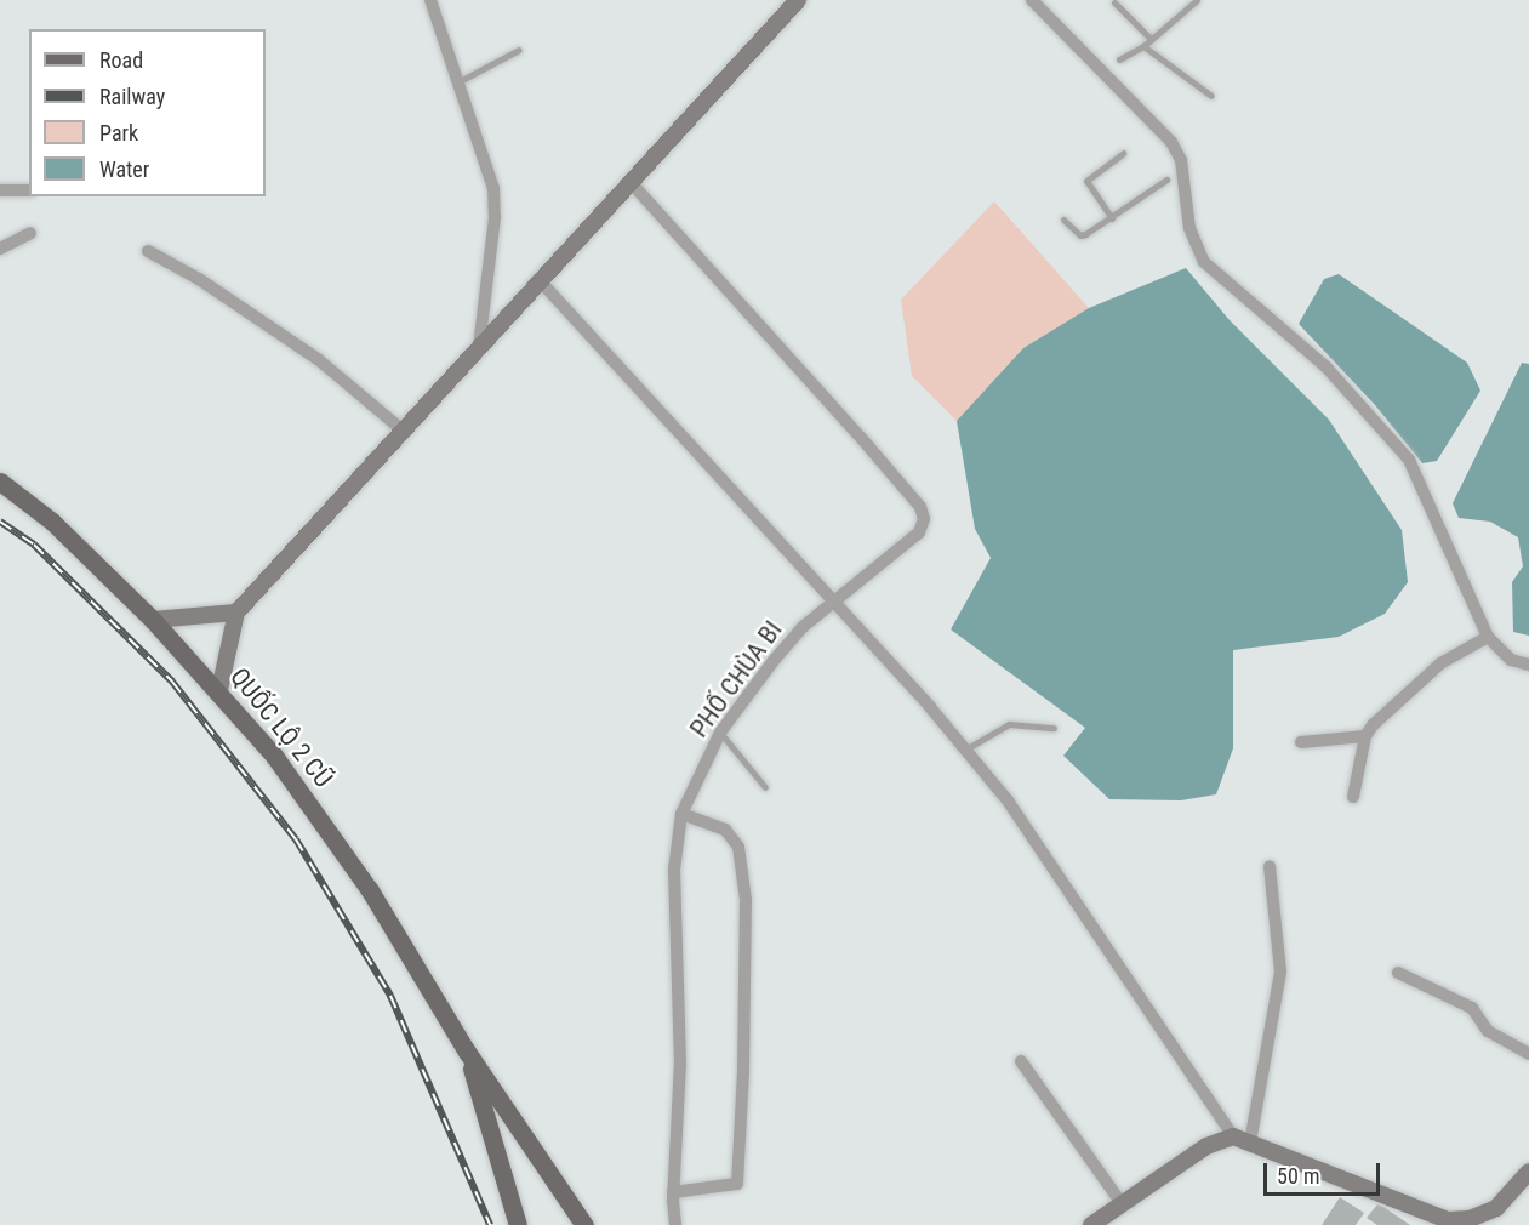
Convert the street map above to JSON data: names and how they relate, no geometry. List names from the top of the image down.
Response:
{
  "streets": {
    "main road": ["QUỐC LỘ 2 CŨ"],
    "street": ["PHỐ CHÙA BI"]
  },
  "legend": [
    "Road",
    "Railway",
    "Park",
    "Water"
  ],
  "scale_bar": "50 m"
}
